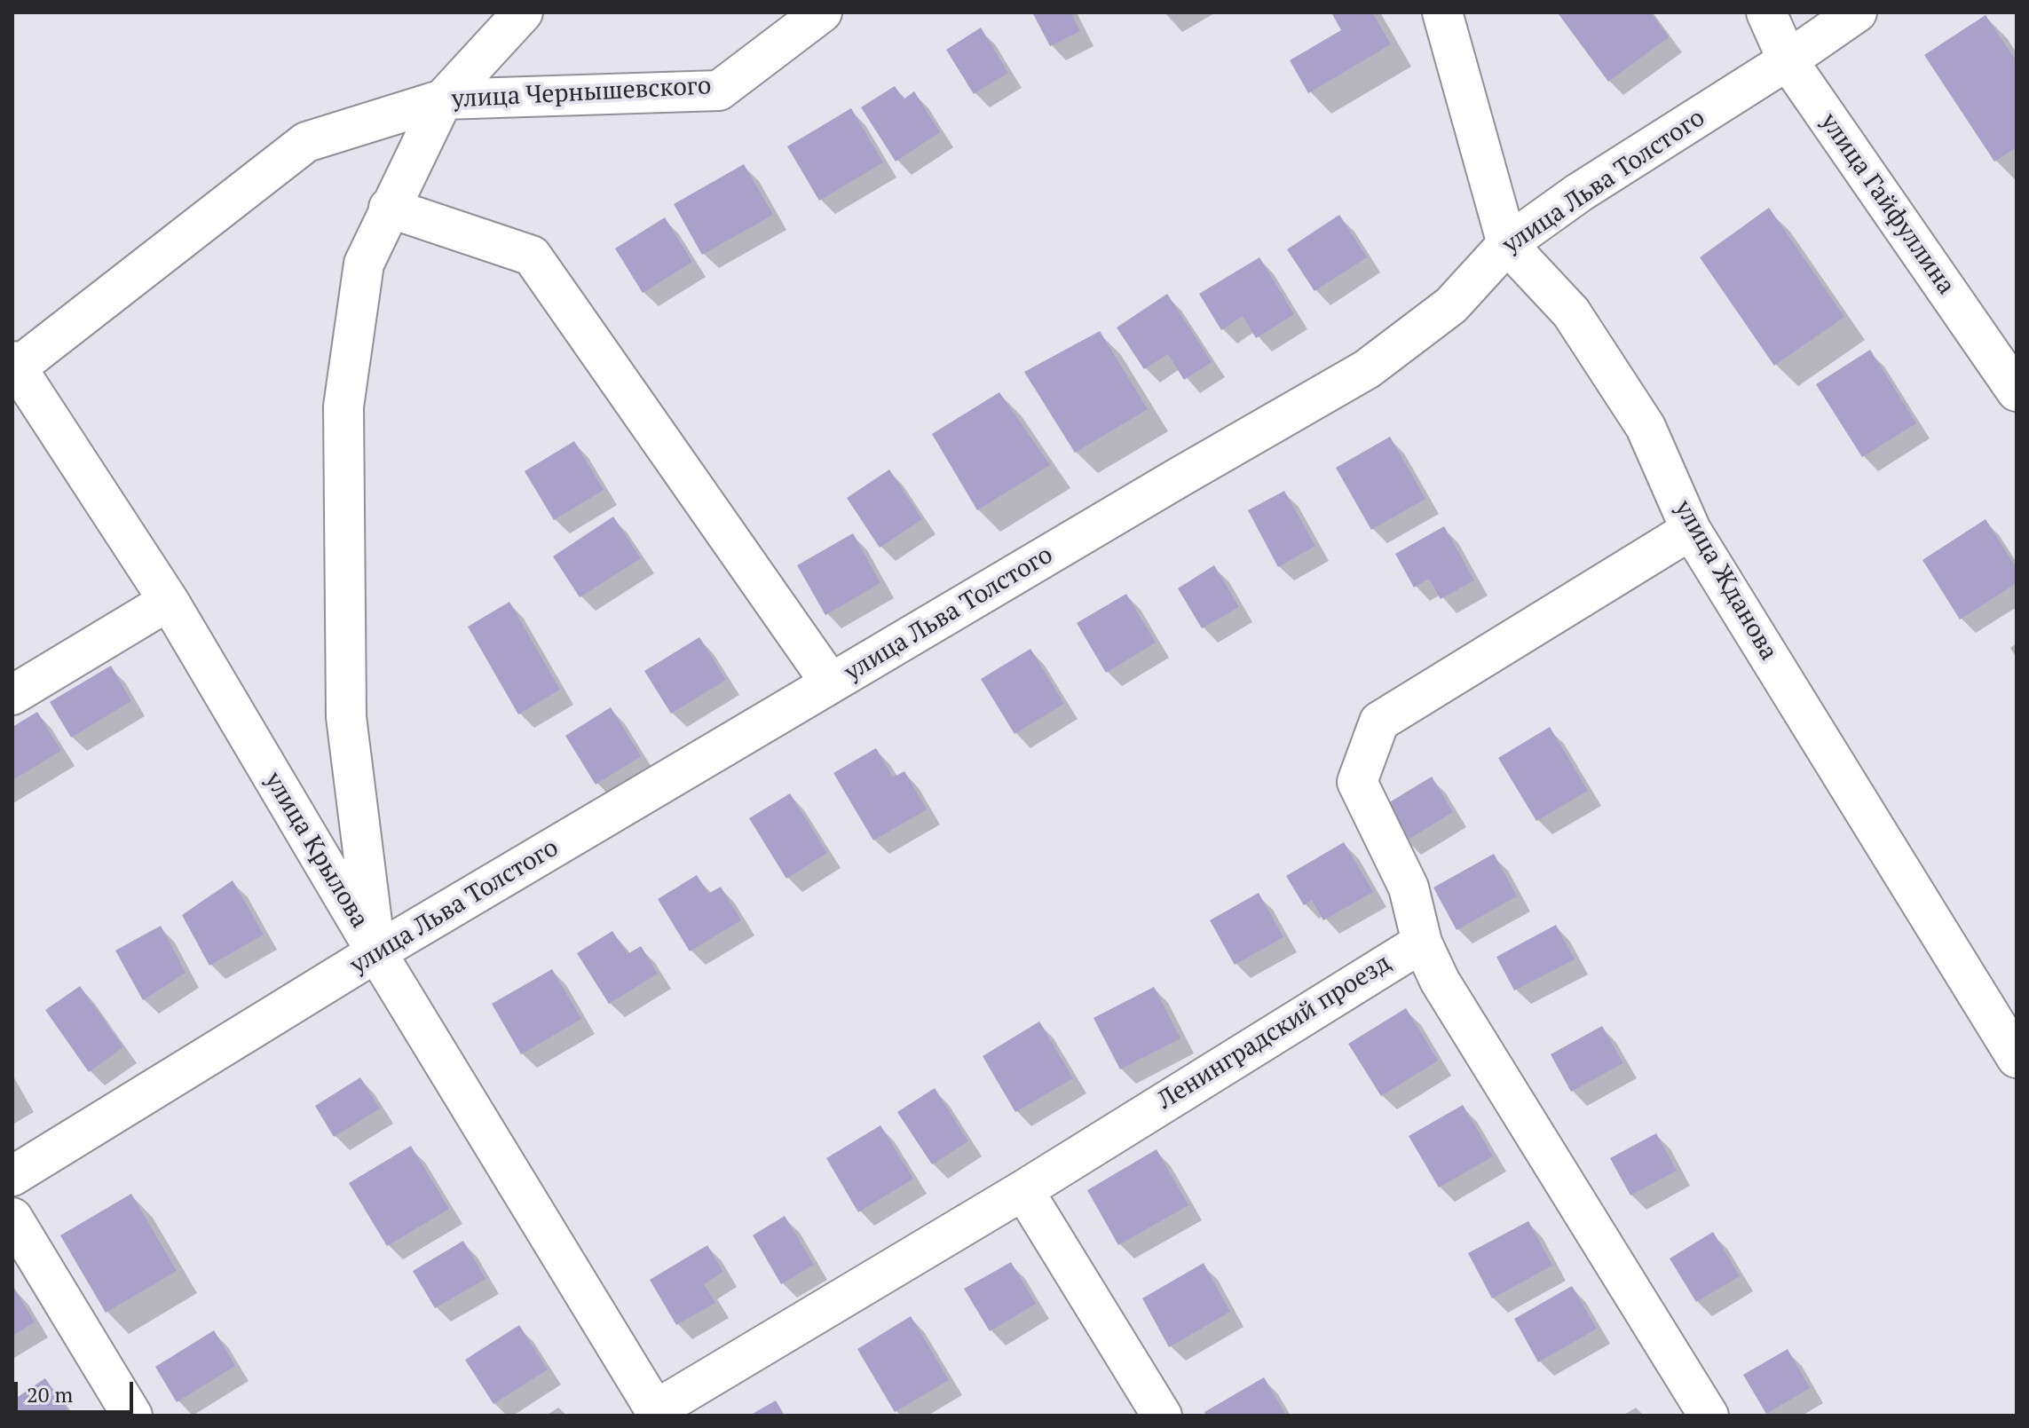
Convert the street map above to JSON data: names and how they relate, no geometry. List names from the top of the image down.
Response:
{
  "streets": {
    "street": [
      "улица Чернышевского",
      "улица Льва Толстого",
      "улица Гайфуллина",
      "улица Жданова",
      "улица Крылова",
      "Ленинградский проезд"
    ]
  },
  "crossings": [
    ["улица Чернышевского", "улица Крылова"],
    ["улица Льва Толстого", "улица Гайфуллина"],
    ["улица Льва Толстого", "улица Жданова"],
    ["улица Льва Толстого", "улица Крылова"],
    ["улица Крылова", "Ленинградский проезд"]
  ],
  "scale_bar": "20 m"
}
